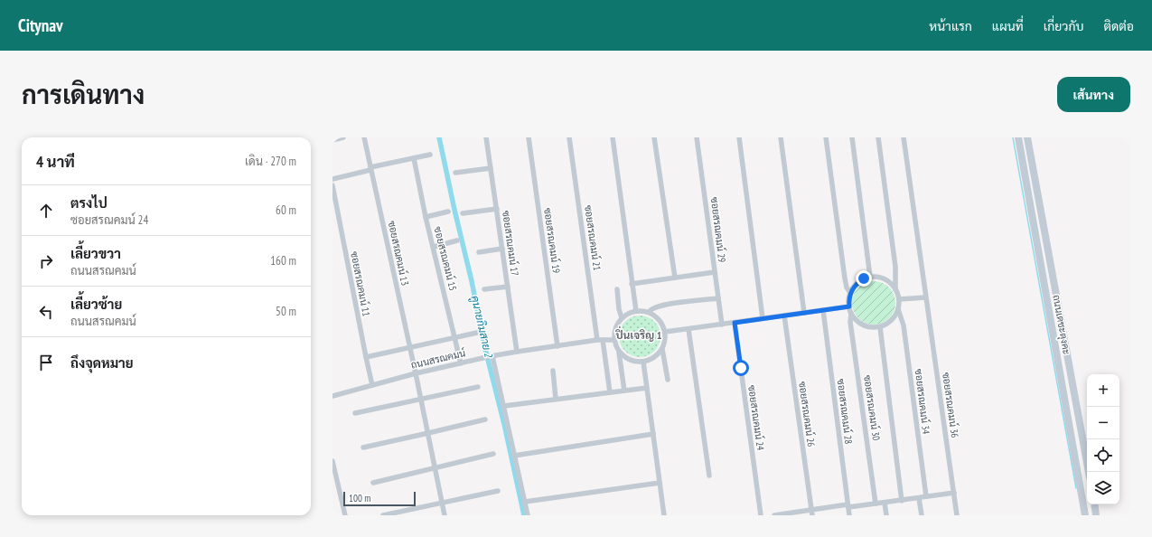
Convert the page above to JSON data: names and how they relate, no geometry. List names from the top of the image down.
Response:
{
  "streets": {
    "street": [
      "ซอยสรณคมน์ 29",
      "ซอยสรณคมน์ 21",
      "ซอยสรณคมน์ 19",
      "ซอยสรณคมน์ 17",
      "ซอยสรณคมน์ 13",
      "ซอยสรณคมน์ 15",
      "ซอยสรณคมน์ 11",
      "ถนนเดชะตุงคะ",
      "ถนนสรณคมน์",
      "ซอยสรณคมน์ 34",
      "ซอยสรณคมน์ 36",
      "ซอยสรณคมน์ 30",
      "ซอยสรณคมน์ 28",
      "ซอยสรณคมน์ 26",
      "ซอยสรณคมน์ 24"
    ]
  },
  "crossings": [
    ["ซอยสรณคมน์ 21", "ถนนสรณคมน์"],
    ["ซอยสรณคมน์ 19", "ถนนสรณคมน์"],
    ["ซอยสรณคมน์ 17", "ถนนสรณคมน์"],
    ["ซอยสรณคมน์ 13", "ถนนสรณคมน์"],
    ["ซอยสรณคมน์ 15", "ถนนสรณคมน์"],
    ["ซอยสรณคมน์ 11", "ถนนสรณคมน์"],
    ["ซอยสรณคมน์ 34", "ซอยสรณคมน์ 30"]
  ],
  "districts": ["ปิ่นเจริญ 1"],
  "water": ["คูนายกิมสาย 2"],
  "scale_bar": "100 m",
  "page": {
    "header": "Citynav",
    "nav": [
      "หน้าแรก",
      "แผนที่",
      "เกี่ยวกับ",
      "ติดต่อ"
    ],
    "title": "การเดินทาง",
    "buttons": "เส้นทาง",
    "heading": ["4 นาที", "เดิน · 270 m"],
    "list": [
      ["ตรงไป", "ซอยสรณคมน์ 24", "60 m"],
      ["เลี้ยวขวา", "ถนนสรณคมน์", "160 m"],
      ["เลี้ยวซ้าย", "ถนนสรณคมน์", "50 m"],
      "ถึงจุดหมาย"
    ],
    "map_buttons": ["+", "−"],
    "scale": "100 m"
  }
}
